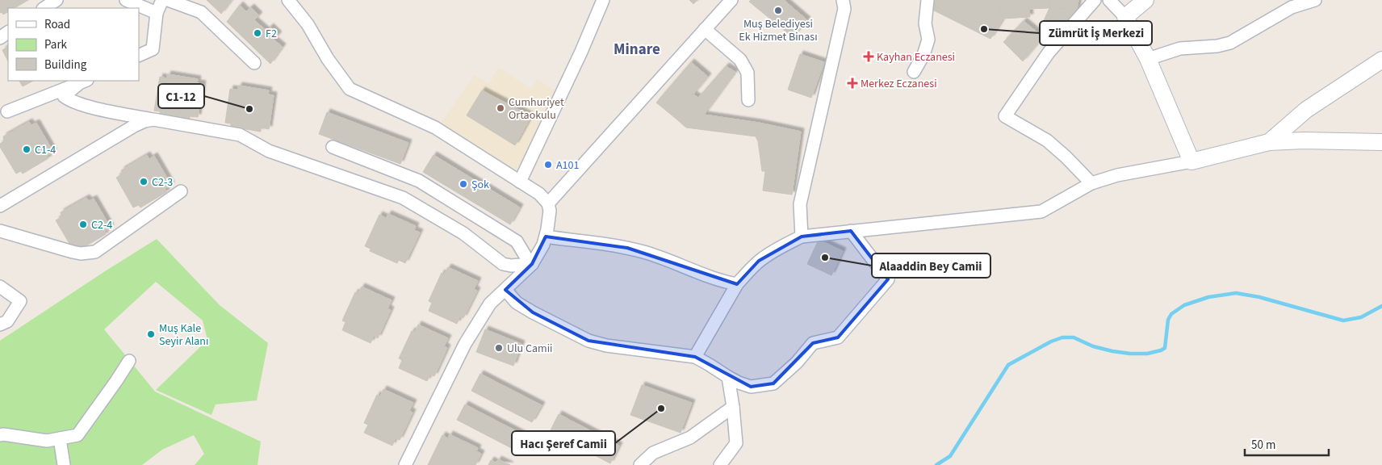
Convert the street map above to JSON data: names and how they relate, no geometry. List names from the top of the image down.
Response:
{
  "districts": ["Minare"],
  "places": {
    "other": [
      "Muş Belediyesi Ek Hizmet Binası",
      "Zümrüt İş Merkezi",
      "F2",
      "Cumhuriyet Ortaokulu",
      "C1-12",
      "C1-4",
      "A101",
      "C2-3",
      "Şok",
      "C2-4",
      "Alaaddin Bey Camii",
      "Muş Kale Seyir Alanı",
      "Ulu Camii",
      "Hacı Şeref Camii"
    ],
    "health": ["Kayhan Eczanesi", "Merkez Eczanesi"]
  },
  "legend": ["Road", "Park", "Building"],
  "scale_bar": "50 m"
}
